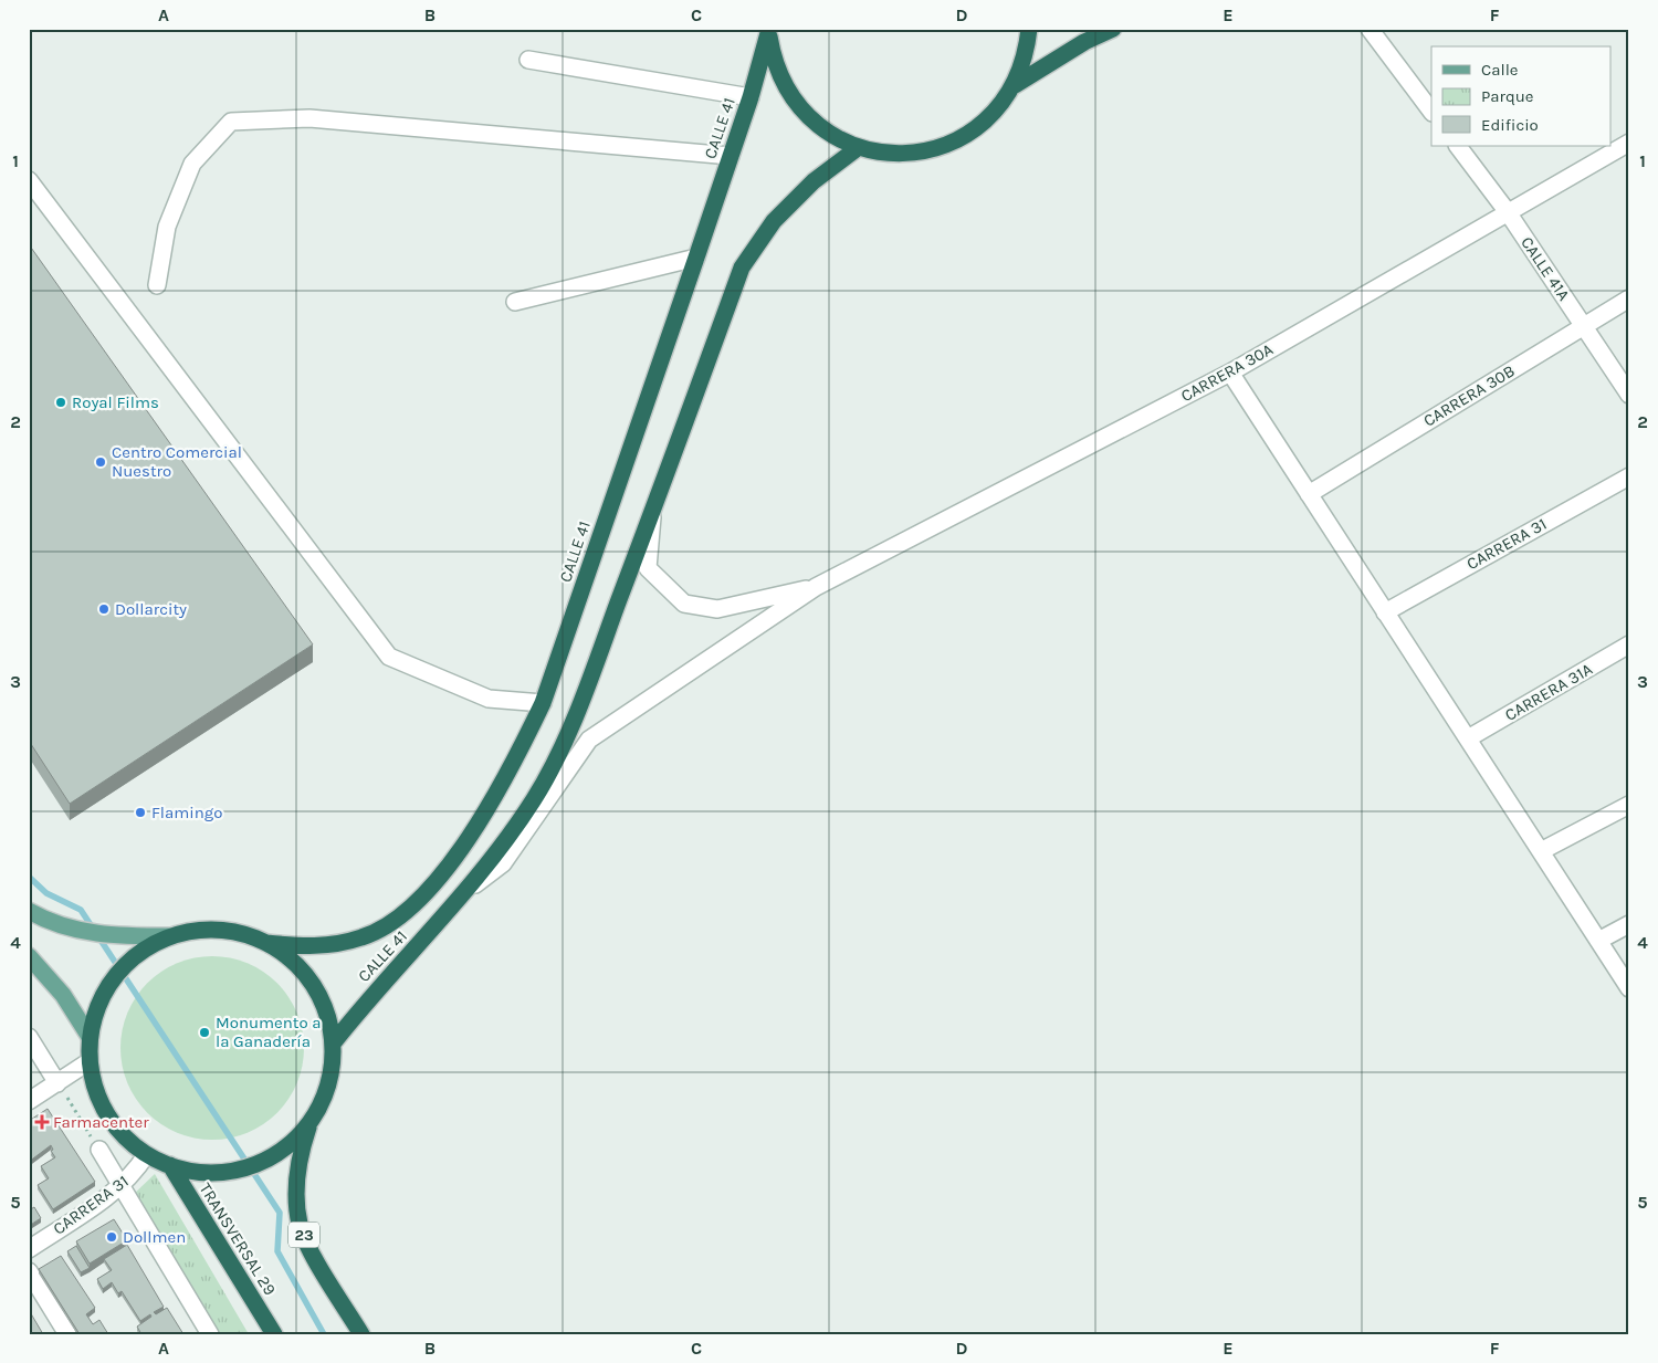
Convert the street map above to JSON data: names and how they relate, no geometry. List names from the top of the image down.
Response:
{
  "streets": {
    "highway": ["CALLE 41", "23", "TRANSVERSAL 29"],
    "street": [
      "CALLE 41A",
      "CARRERA 30A",
      "CARRERA 30B",
      "CARRERA 31",
      "CARRERA 31A"
    ]
  },
  "crossings": [
    ["CALLE 41", "23"],
    ["CALLE 41A", "CARRERA 30A"],
    ["CALLE 41A", "CARRERA 30B"],
    ["CARRERA 31", "23"],
    ["23", "TRANSVERSAL 29"]
  ],
  "places": {
    "other": [
      "Royal Films",
      "Centro Comercial Nuestro",
      "Dollarcity",
      "Flamingo",
      "Monumento a la Ganadería",
      "Dollmen"
    ],
    "health": ["Farmacenter"]
  },
  "legend": ["Calle", "Parque", "Edificio"],
  "grid": {
    "columns": [
      "A",
      "B",
      "C",
      "D",
      "E",
      "F"
    ],
    "rows": [
      "1",
      "2",
      "3",
      "4",
      "5"
    ]
  }
}
